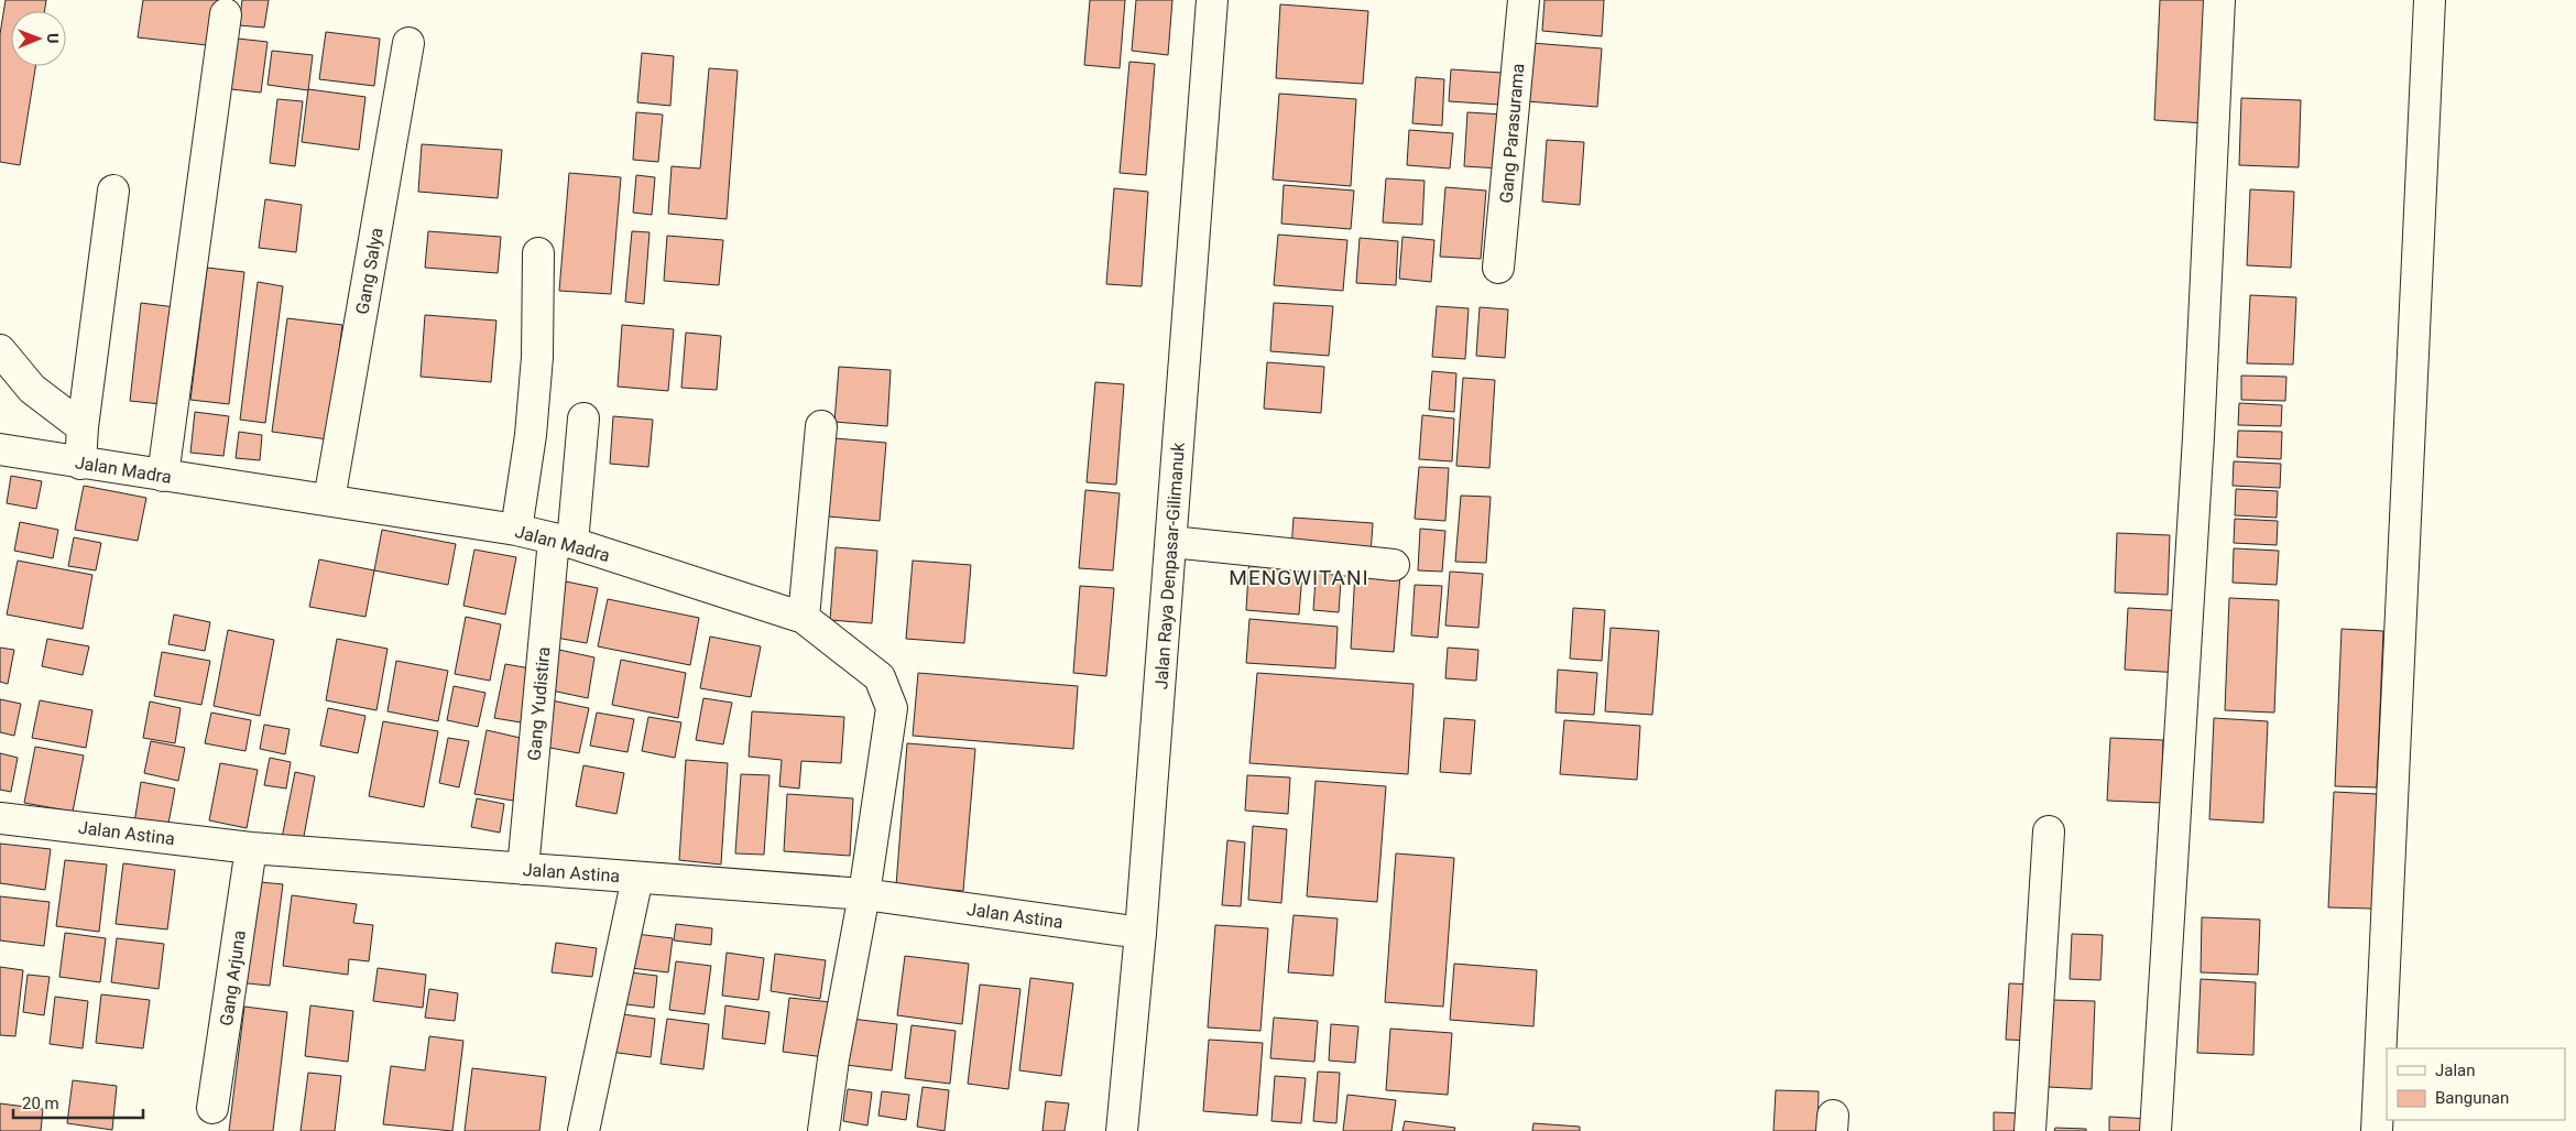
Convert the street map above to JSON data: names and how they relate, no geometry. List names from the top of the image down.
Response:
{
  "streets": {
    "main road": [
      "Gang Parasurama",
      "Gang Salya",
      "Jalan Madra",
      "Jalan Raya Denpasar-Gilimanuk",
      "Gang Yudistira",
      "Jalan Astina",
      "Gang Arjuna"
    ]
  },
  "crossings": [
    ["Gang Salya", "Jalan Madra"],
    ["Jalan Madra", "Gang Yudistira"],
    ["Jalan Madra", "Jalan Astina"],
    ["Jalan Raya Denpasar-Gilimanuk", "Jalan Astina"],
    ["Gang Yudistira", "Jalan Astina"],
    ["Jalan Astina", "Gang Arjuna"]
  ],
  "districts": ["MENGWITANI"],
  "legend": ["Jalan", "Bangunan"],
  "scale_bar": "20 m",
  "north": "right"
}
